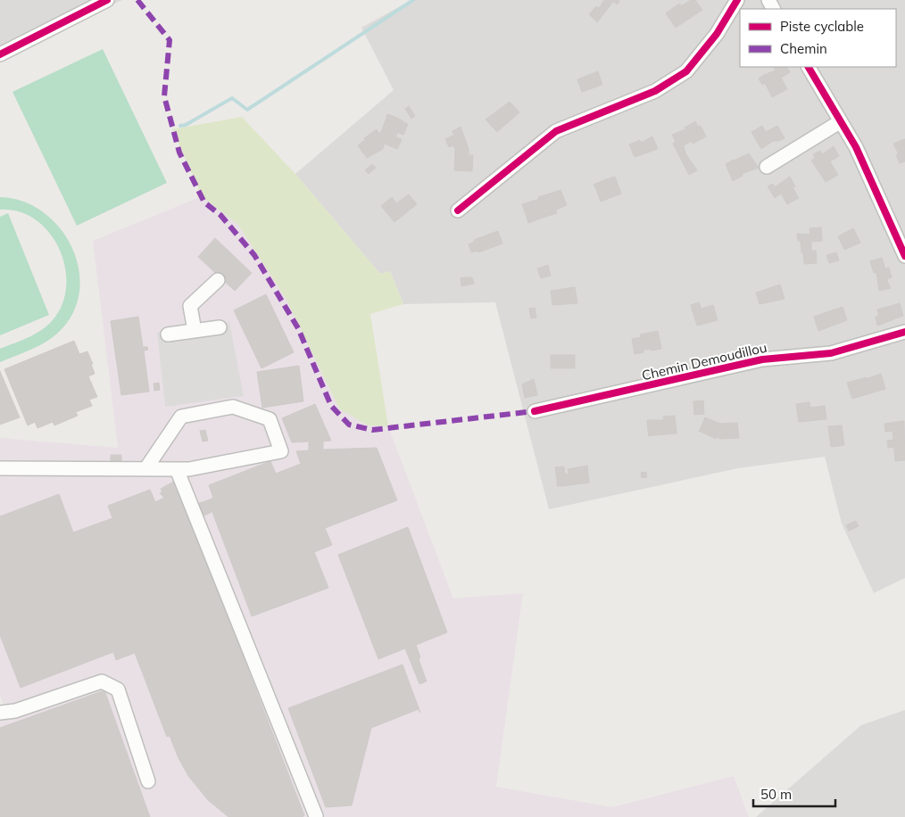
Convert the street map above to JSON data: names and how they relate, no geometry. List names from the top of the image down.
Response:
{
  "streets": {
    "street": ["Chemin Demoudillou"]
  },
  "legend": ["Piste cyclable", "Chemin"],
  "scale_bar": "50 m"
}
